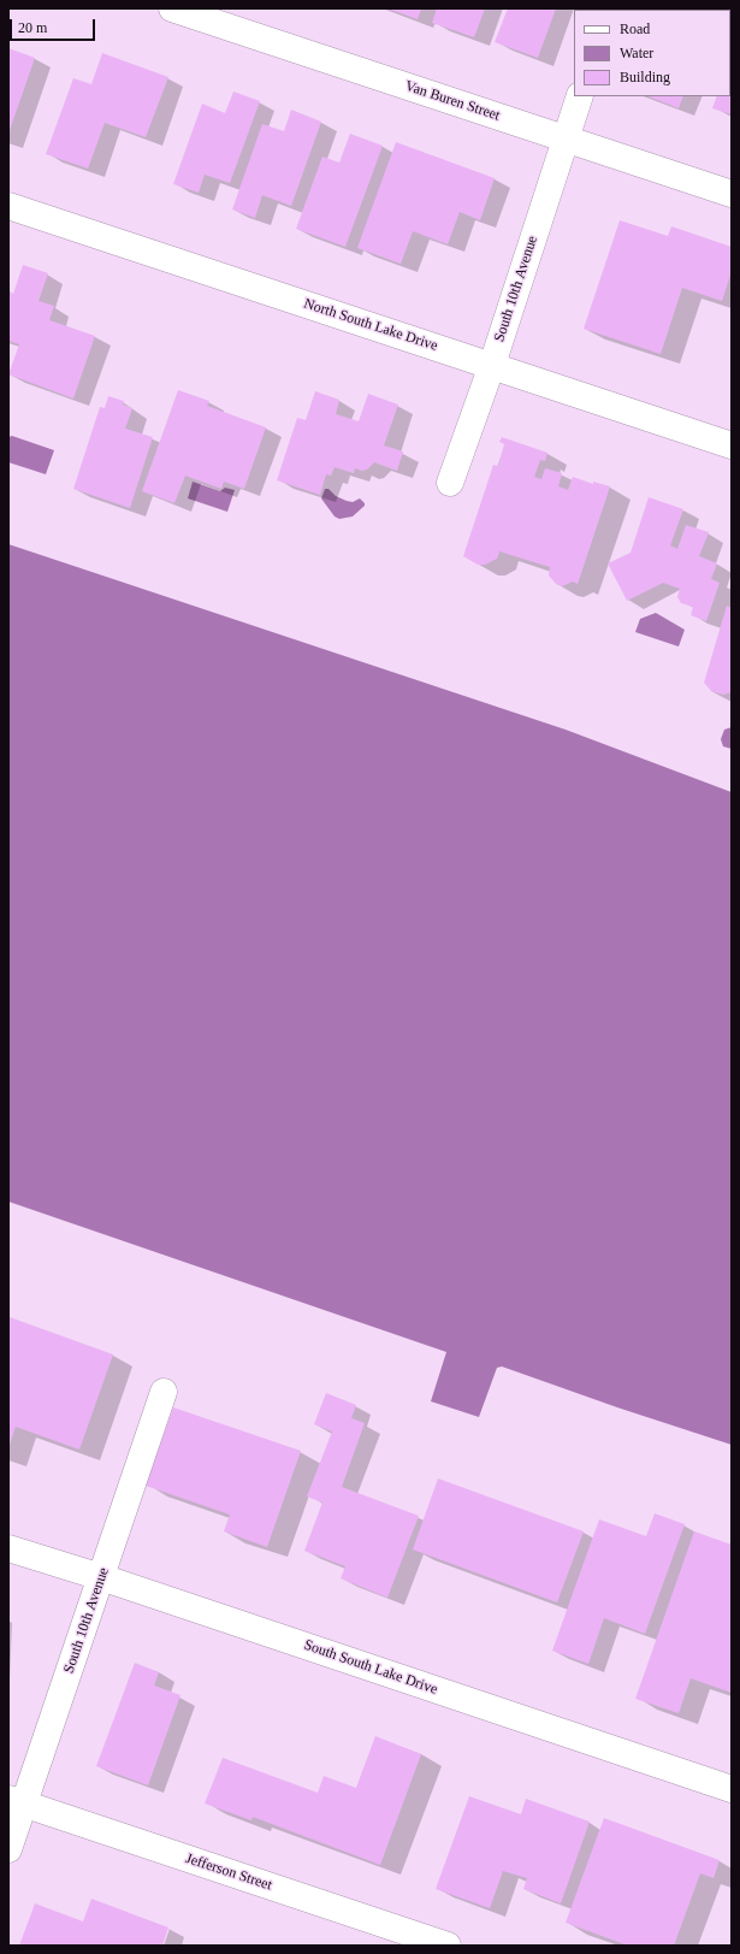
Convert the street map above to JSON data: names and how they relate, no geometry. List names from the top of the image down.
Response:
{
  "streets": {
    "street": [
      "Van Buren Street",
      "South 10th Avenue",
      "North South Lake Drive",
      "South South Lake Drive",
      "Jefferson Street"
    ]
  },
  "crossings": [
    ["Van Buren Street", "South 10th Avenue"],
    ["South 10th Avenue", "North South Lake Drive"],
    ["South 10th Avenue", "South South Lake Drive"],
    ["South 10th Avenue", "Jefferson Street"]
  ],
  "legend": ["Road", "Water", "Building"],
  "scale_bar": "20 m"
}
